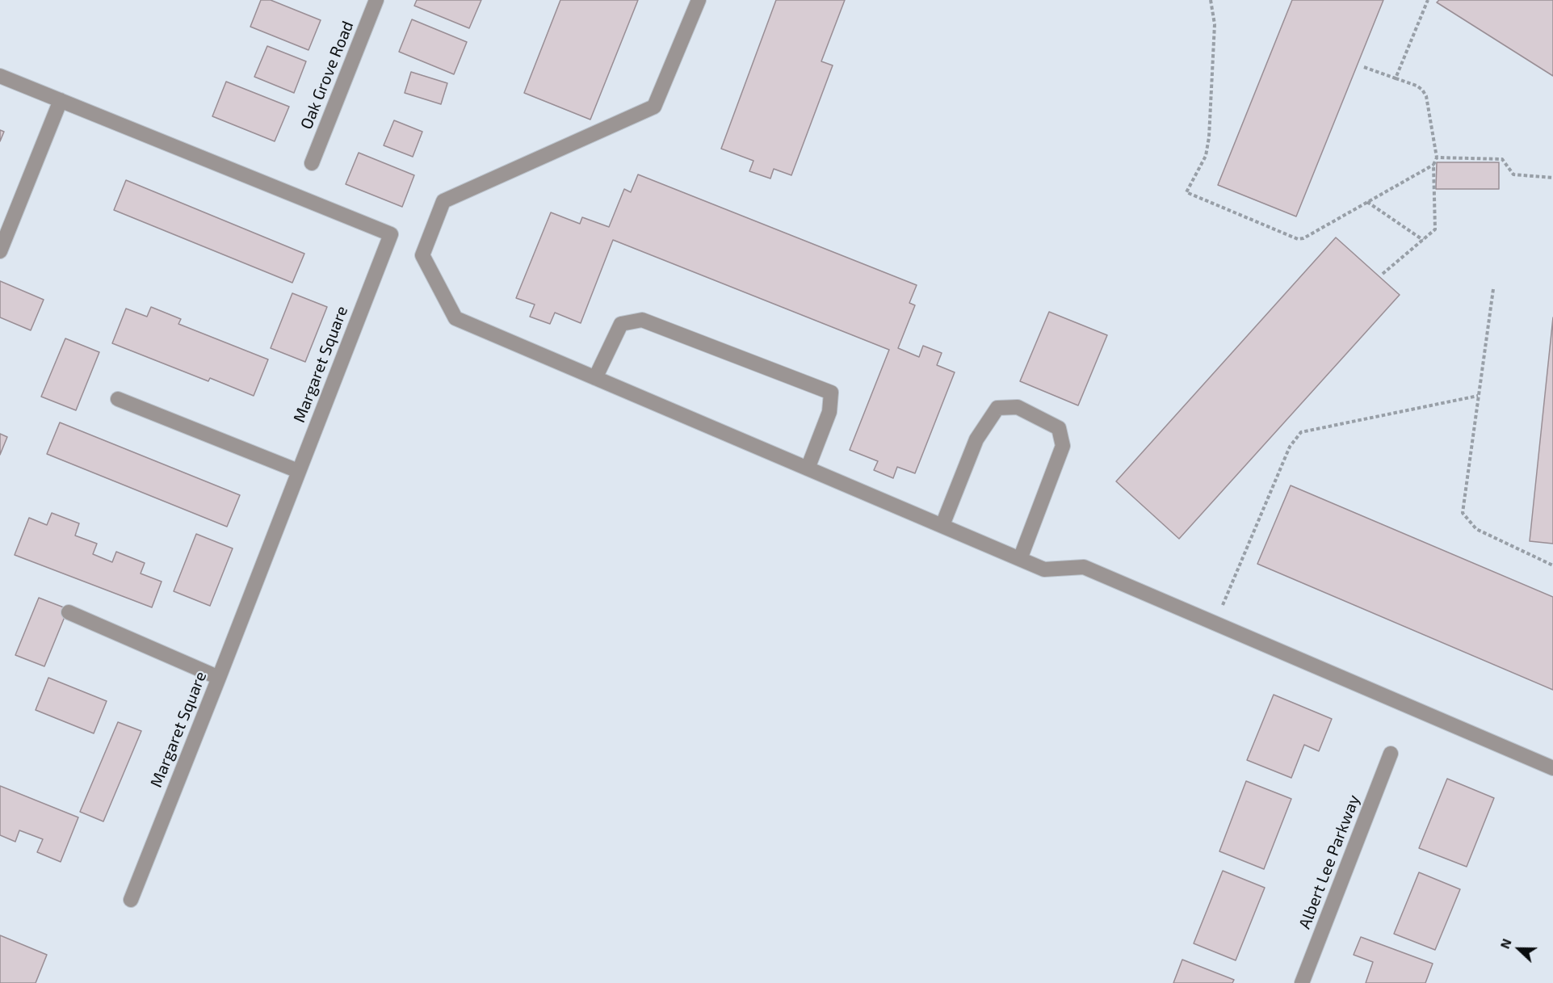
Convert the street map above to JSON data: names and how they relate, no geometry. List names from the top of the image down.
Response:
{
  "streets": {
    "street": ["Oak Grove Road", "Margaret Square", "Albert Lee Parkway"]
  },
  "north": "left"
}
